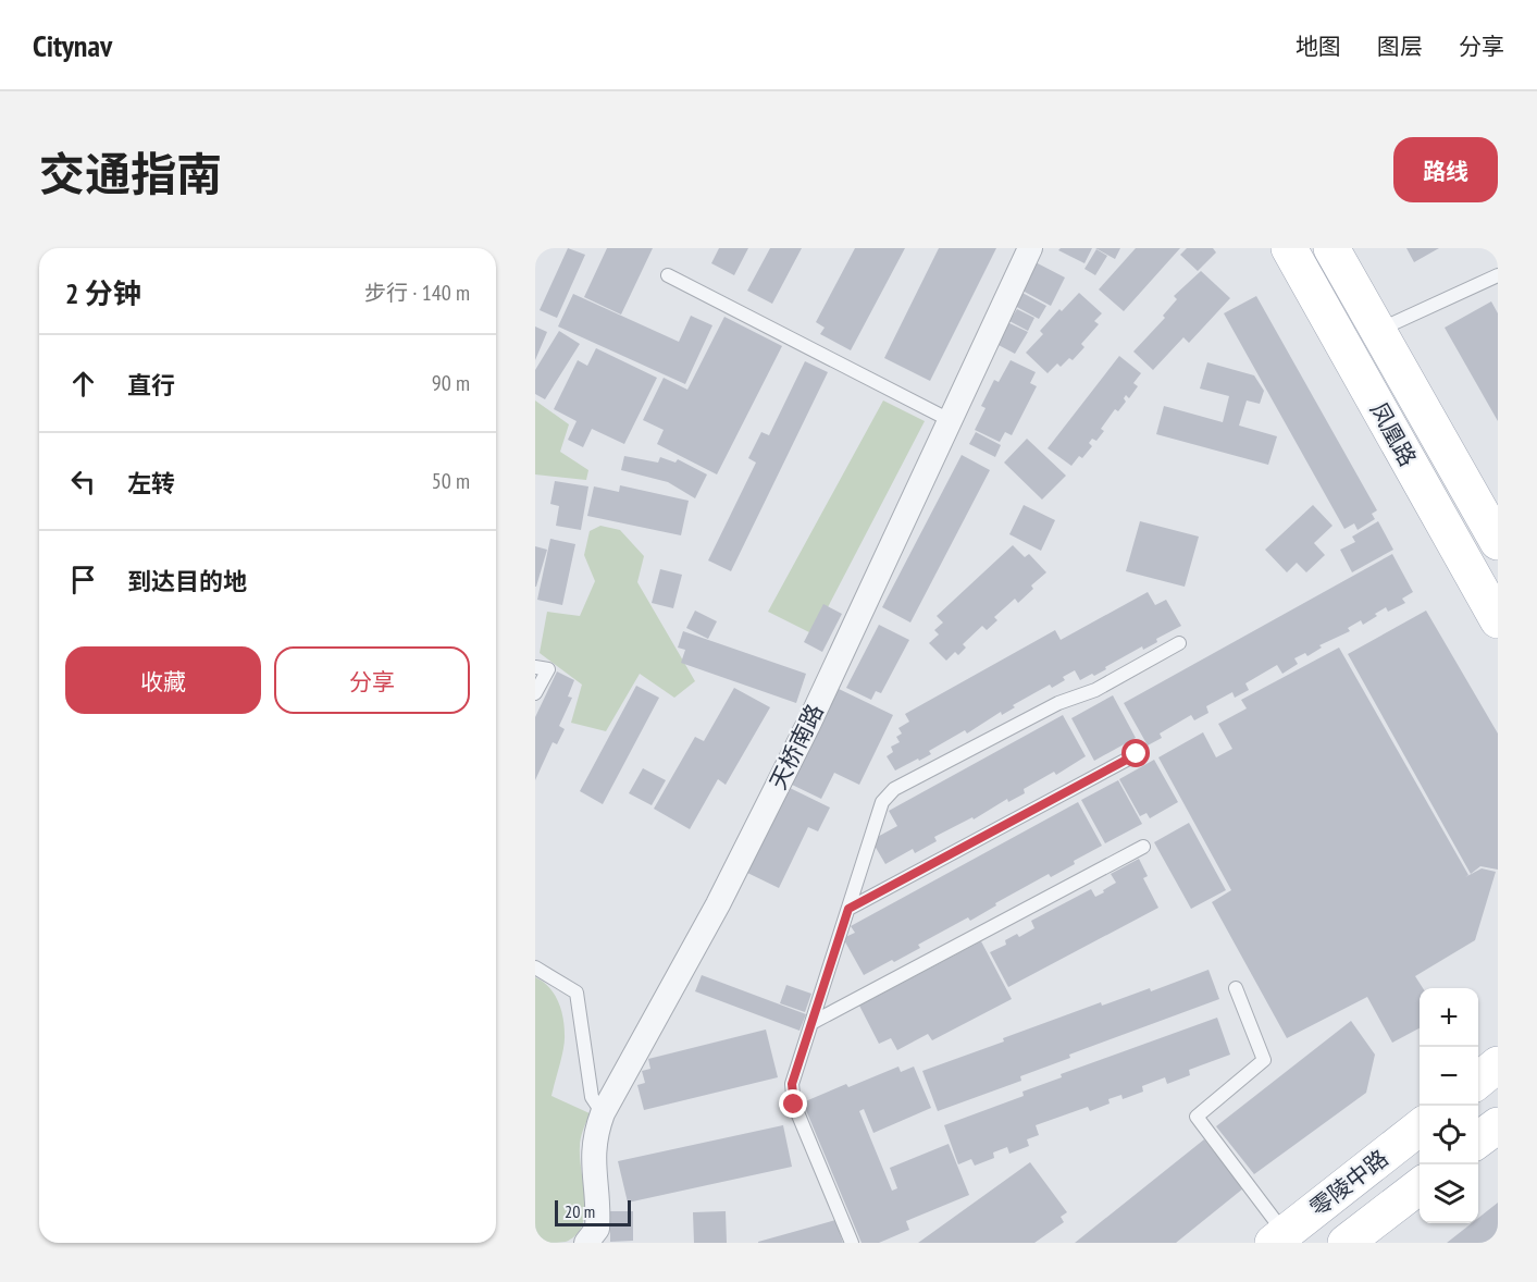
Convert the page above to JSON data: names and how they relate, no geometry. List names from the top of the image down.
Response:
{
  "streets": {
    "main road": ["凤凰路", "零陵中路"],
    "street": ["天桥南路"]
  },
  "scale_bar": "20 m",
  "page": {
    "header": "Citynav",
    "nav": ["地图", "图层", "分享"],
    "title": "交通指南",
    "buttons": [
      "路线",
      ["收藏", "分享"]
    ],
    "heading": ["2 分钟", "步行 · 140 m"],
    "list": [
      ["直行", "90 m"],
      ["左转", "50 m"],
      "到达目的地"
    ],
    "map_buttons": ["+", "−"],
    "scale": "20 m"
  }
}
